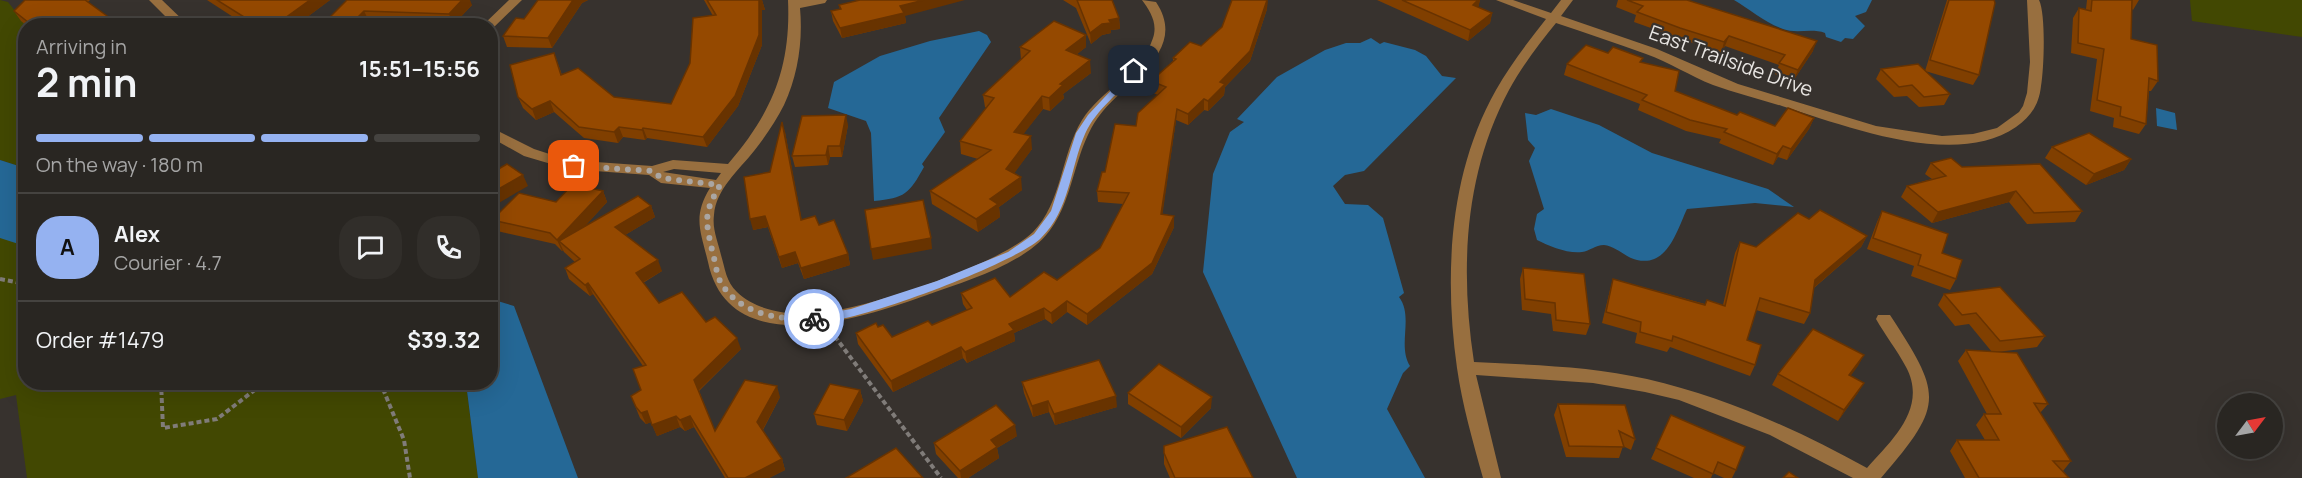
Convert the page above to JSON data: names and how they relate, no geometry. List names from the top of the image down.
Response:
{
  "streets": {
    "street": ["East Trailside Drive"]
  },
  "north": "top right",
  "page": {
    "heading": ["2 min", "Arriving in", "15:51–15:56"],
    "panel": [
      "Alex",
      "Courier · 4.7",
      "Order #1479",
      "$39.32"
    ],
    "bar": "On the way · 180 m",
    "round": "A"
  }
}
